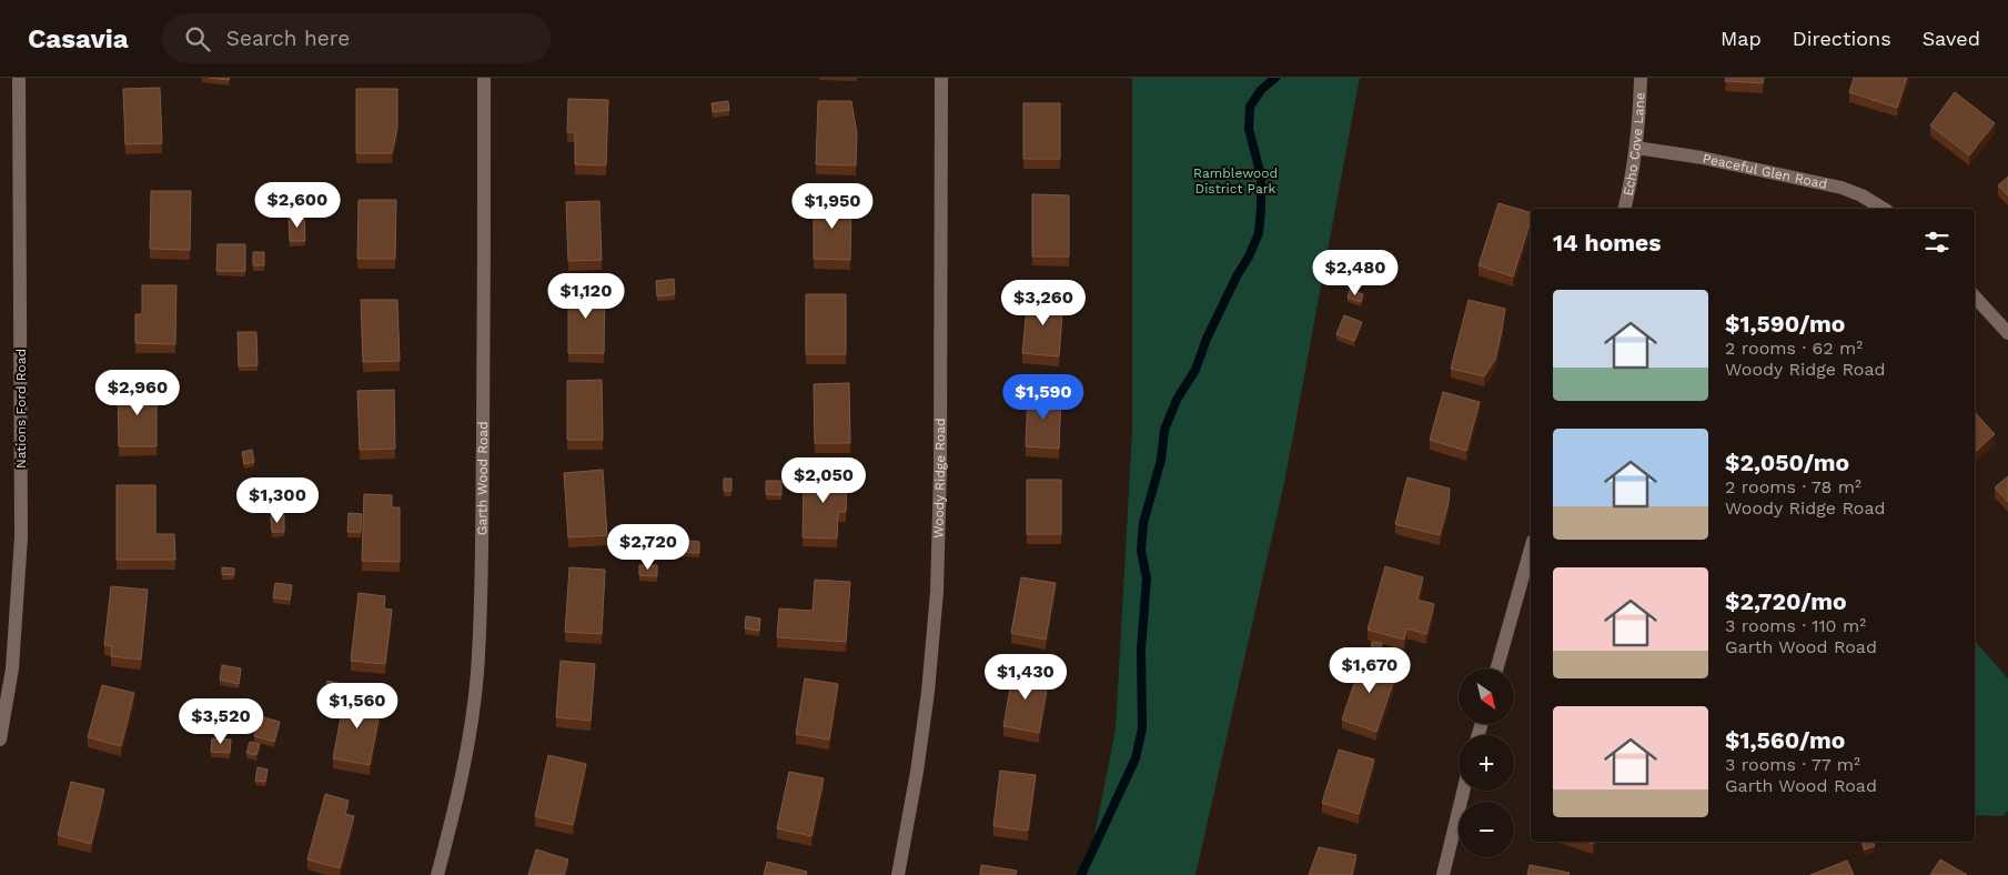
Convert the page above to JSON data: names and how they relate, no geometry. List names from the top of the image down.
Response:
{
  "streets": {
    "street": [
      "Echo Cove Lane",
      "Peaceful Glen Road",
      "Nations Ford Road",
      "Woody Ridge Road",
      "Garth Wood Road"
    ]
  },
  "crossings": [
    ["Echo Cove Lane", "Peaceful Glen Road"]
  ],
  "parks": ["Ramblewood District Park"],
  "north": "bottom right",
  "page": {
    "header": "Casavia",
    "search": "Search here",
    "nav": ["Map", "Directions", "Saved"],
    "price": [
      "$2,600",
      "$1,950",
      "$2,480",
      "$1,120",
      "$3,260",
      "$2,960",
      "$1,590",
      "$2,050",
      "$1,300",
      "$2,720",
      "$1,670",
      "$1,430",
      "$1,560",
      "$3,520"
    ],
    "heading": "14 homes",
    "list": [
      {
        "name": "$1,590/mo",
        "note": "2 rooms · 62 m² · Woody Ridge Road"
      },
      {
        "name": "$2,050/mo",
        "note": "2 rooms · 78 m² · Woody Ridge Road"
      },
      {
        "name": "$2,720/mo",
        "note": "3 rooms · 110 m² · Garth Wood Road"
      },
      {
        "name": "$1,560/mo",
        "note": "3 rooms · 77 m² · Garth Wood Road"
      }
    ],
    "map_buttons": ["+", "−"]
  }
}
